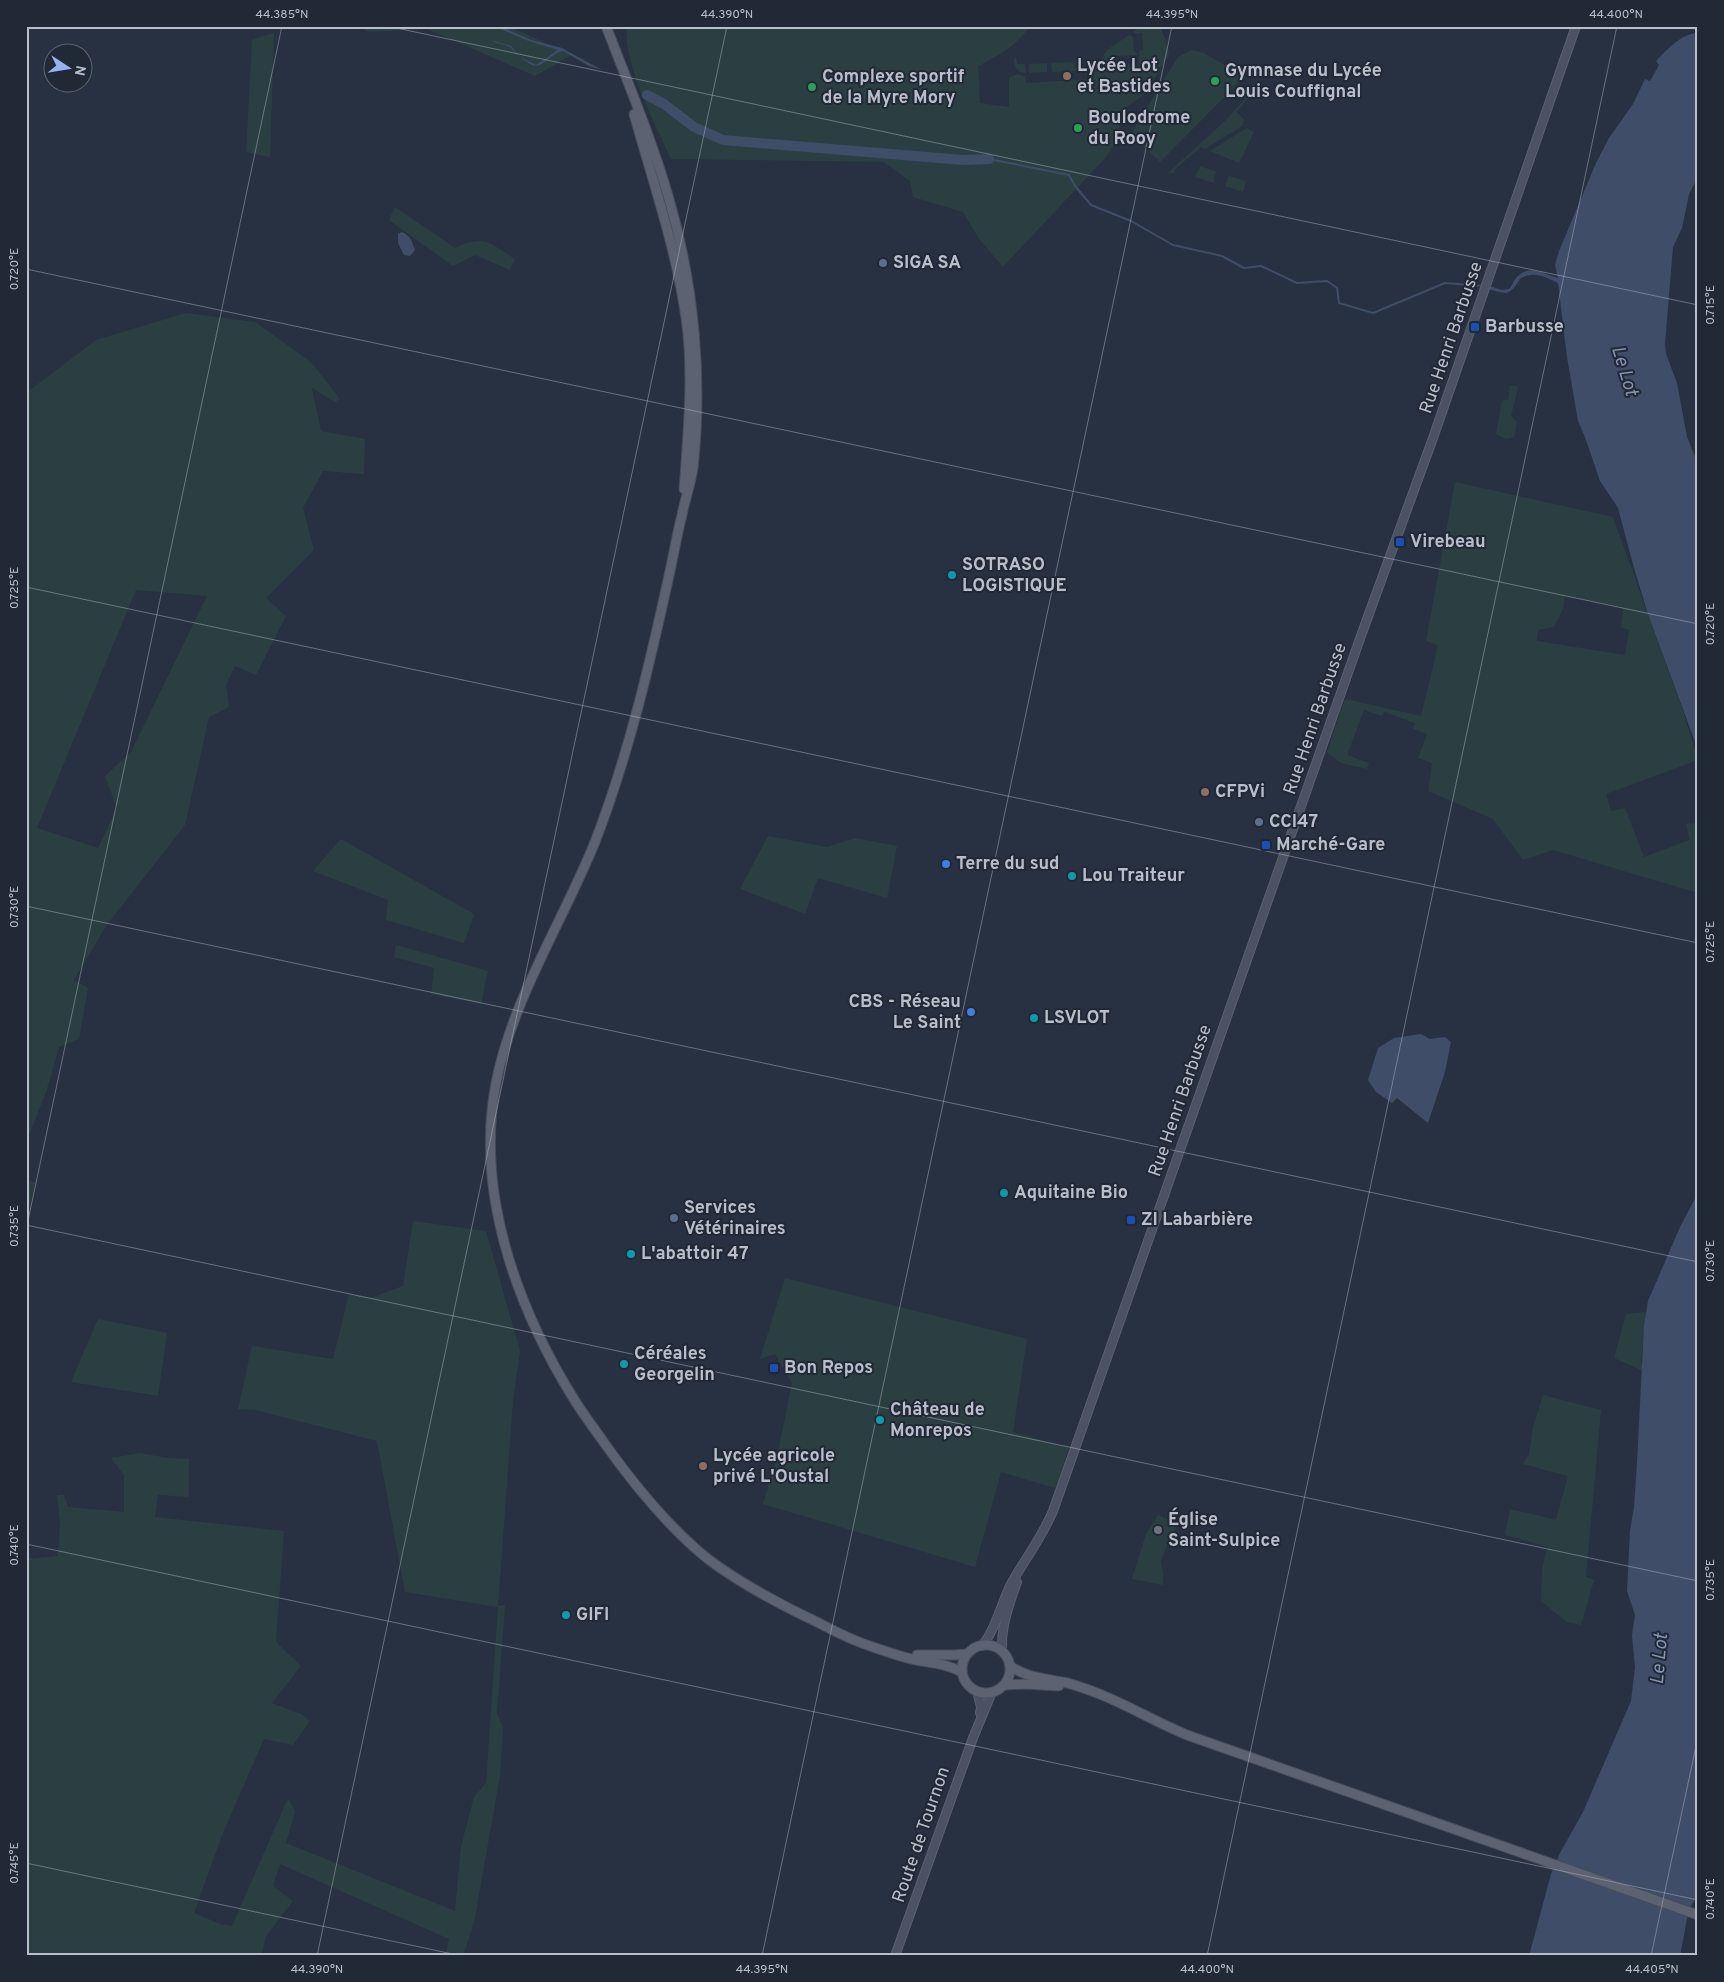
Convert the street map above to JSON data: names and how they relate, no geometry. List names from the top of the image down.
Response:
{
  "streets": {
    "main road": ["Rue Henri Barbusse", "Route de Tournon"]
  },
  "water": ["Le Lot"],
  "places": {
    "other": [
      "Lycée Lot et Bastides",
      "Gymnase du Lycée Louis Couffignal",
      "Complexe sportif de la Myre Mory",
      "Boulodrome du Rooy",
      "SIGA SA",
      "SOTRASO LOGISTIQUE",
      "CFPVi",
      "CCI47",
      "Terre du sud",
      "Lou Traiteur",
      "CBS - Réseau Le Saint",
      "LSVLOT",
      "Aquitaine Bio",
      "Services Vétérinaires",
      "L'abattoir 47",
      "Céréales Georgelin",
      "Château de Monrepos",
      "Lycée agricole privé L'Oustal",
      "Église Saint-Sulpice",
      "GIFI"
    ],
    "transit": [
      "Barbusse",
      "Virebeau",
      "Marché-Gare",
      "ZI Labarbière",
      "Bon Repos"
    ]
  },
  "north": "right",
  "coordinates": [
    "44.385°N",
    "44.390°N",
    "44.395°N",
    "44.400°N",
    "0.720°E",
    "0.715°E",
    "0.725°E",
    "0.730°E",
    "0.735°E",
    "0.740°E",
    "0.745°E",
    "44.405°N"
  ]
}
